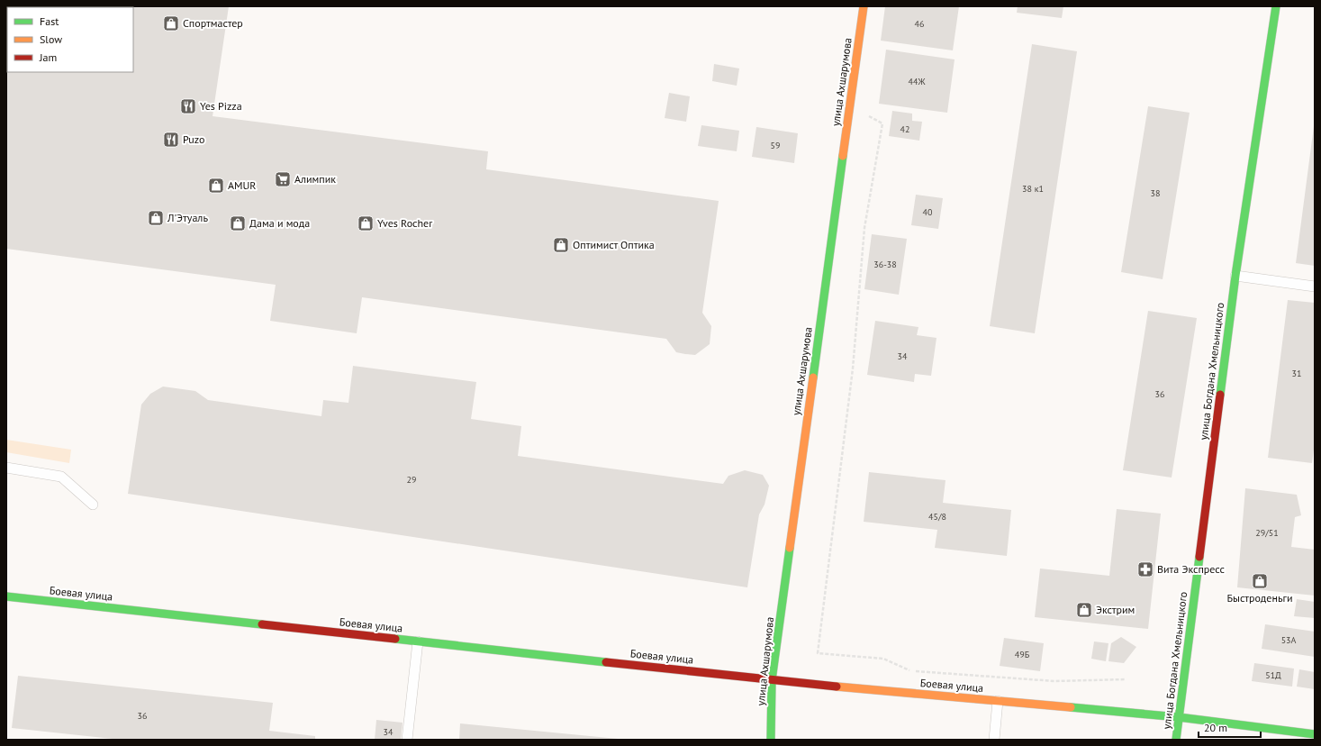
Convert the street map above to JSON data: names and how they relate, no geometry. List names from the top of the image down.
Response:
{
  "streets": {
    "main road": ["улица Ахшарумова", "улица Богдана Хмельницкого", "Боевая улица"]
  },
  "crossings": [
    ["улица Ахшарумова", "Боевая улица"],
    ["улица Богдана Хмельницкого", "Боевая улица"]
  ],
  "places": {
    "shop": [
      "Спортмастер",
      "AMUR",
      "Л'Этуаль",
      "Дама и мода",
      "Yves Rocher",
      "Оптимист Оптика",
      "Быстроденьги",
      "Экстрим"
    ],
    "restaurant": ["Yes Pizza", "Puzo"],
    "supermarket": ["Алимпик"],
    "pharmacy": ["Вита Экспресс"]
  },
  "house_numbers": [
    "46",
    "44Ж",
    "42",
    "59",
    "38 к1",
    "38",
    "40",
    "36-38",
    "34",
    "31",
    "36",
    "29",
    "45/8",
    "29/51",
    "53А",
    "49Б",
    "51Д",
    "36",
    "34"
  ],
  "legend": ["Fast", "Slow", "Jam"],
  "scale_bar": "20 m"
}
